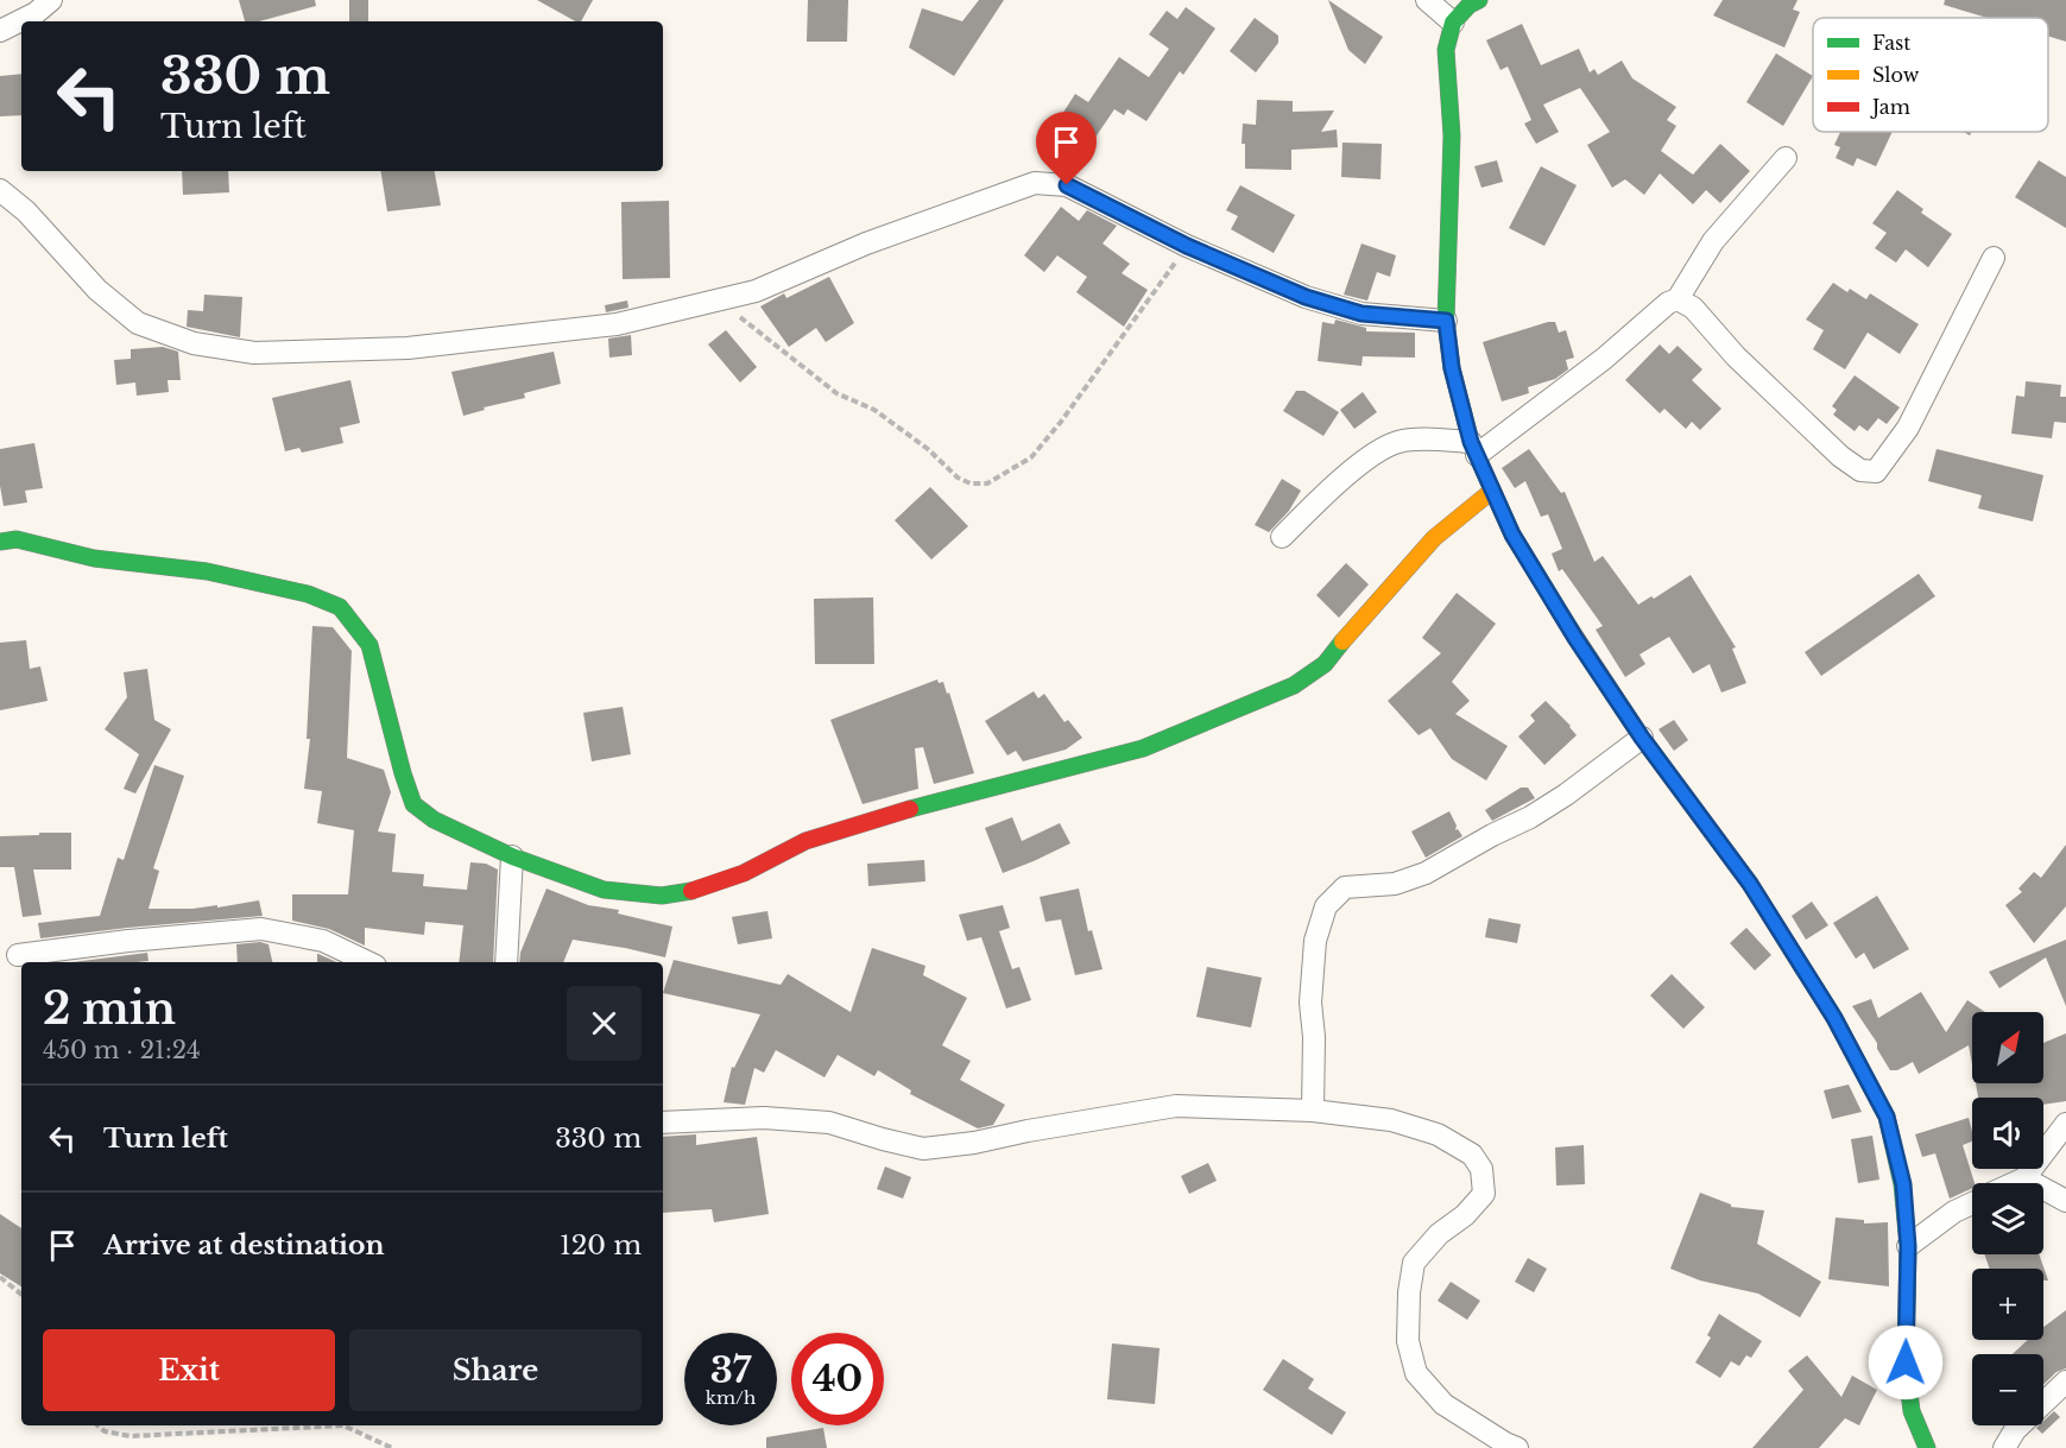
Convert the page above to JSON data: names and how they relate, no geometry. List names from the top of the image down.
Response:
{
  "legend": ["Fast", "Slow", "Jam"],
  "north": "top right",
  "page": {
    "turn": ["330 m", "Turn left"],
    "heading": ["2 min", "450 m · 21:24"],
    "map_buttons": ["+", "−"],
    "list": [
      {
        "name": "Turn left",
        "value": "330 m"
      },
      {
        "name": "Arrive at destination",
        "value": "120 m"
      }
    ],
    "buttons": ["Exit", "Share"],
    "speed": "37 km/h",
    "limit": "40"
  }
}
